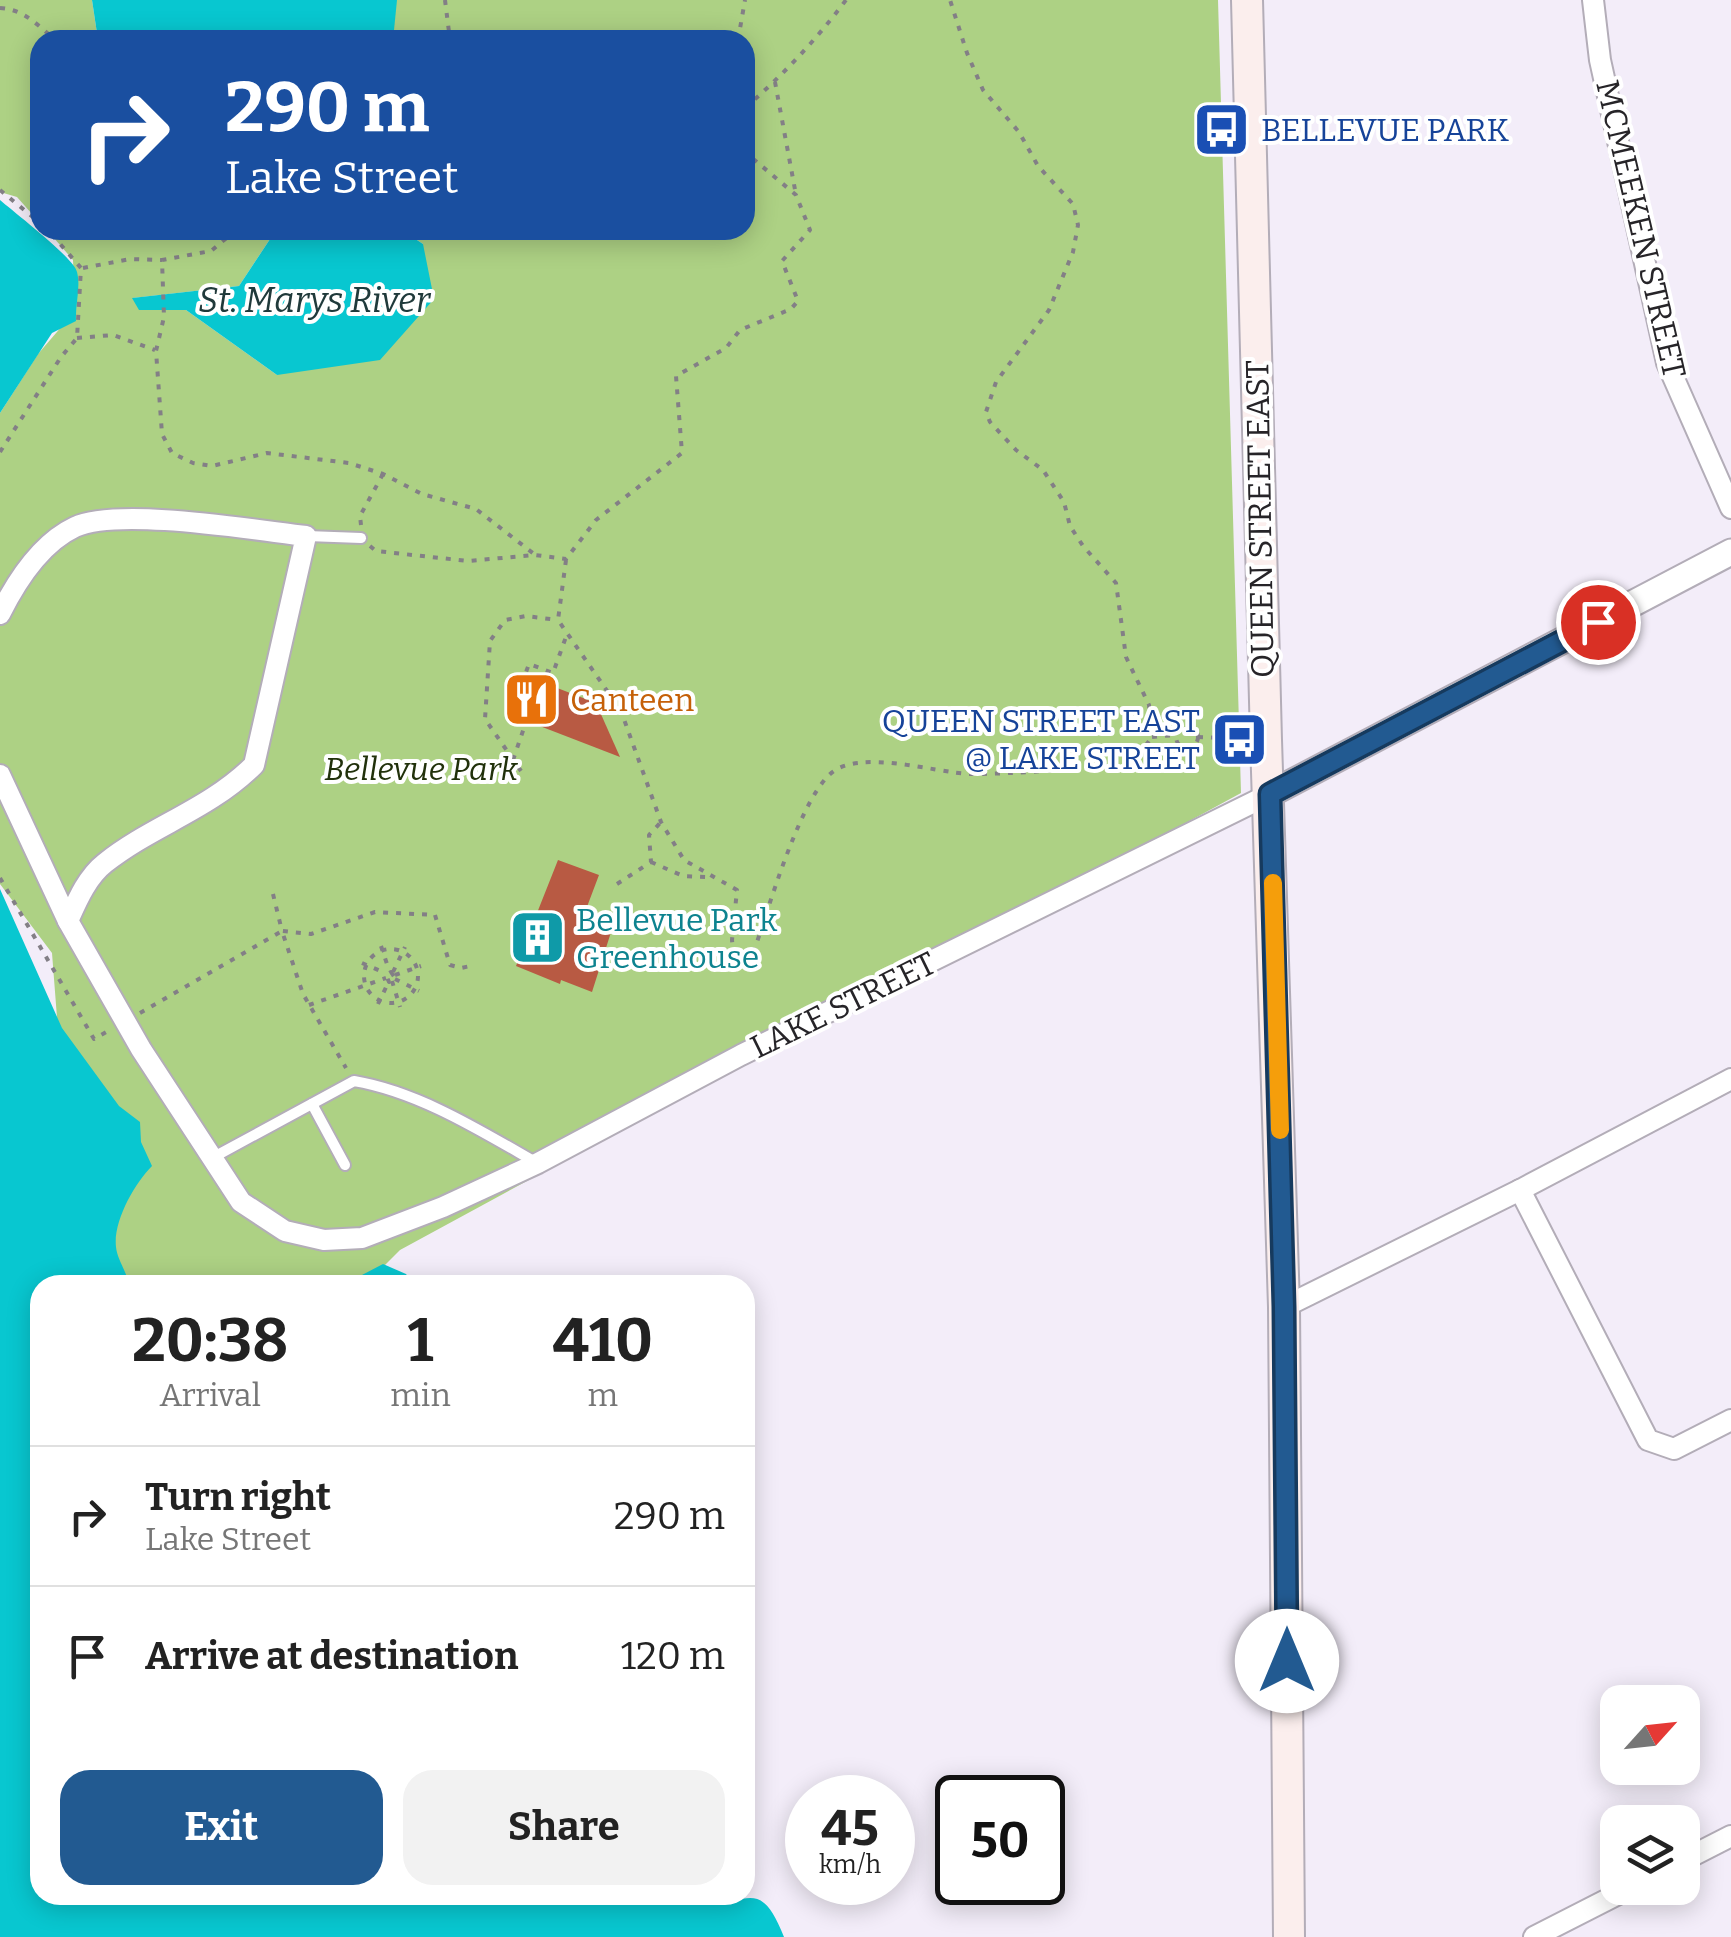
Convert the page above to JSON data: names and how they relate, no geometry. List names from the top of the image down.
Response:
{
  "streets": {
    "main road": ["QUEEN STREET EAST"],
    "street": ["MCMEEKEN STREET", "LAKE STREET"]
  },
  "crossings": [
    ["QUEEN STREET EAST", "LAKE STREET"]
  ],
  "water": ["St. Marys River"],
  "parks": ["Bellevue Park"],
  "places": {
    "bus stop": ["BELLEVUE PARK", "QUEEN STREET EAST @ LAKE STREET"],
    "restaurant": ["Canteen"],
    "building": ["Bellevue Park Greenhouse"]
  },
  "north": "top right",
  "page": {
    "turn": ["290 m", "Lake Street"],
    "eta": [
      "20:38",
      "Arrival",
      "1",
      "min",
      "410",
      "m"
    ],
    "list": [
      {
        "name": "Turn right",
        "note": "Lake Street",
        "value": "290 m"
      },
      {
        "name": "Arrive at destination",
        "value": "120 m"
      }
    ],
    "buttons": ["Exit", "Share"],
    "speed": "45 km/h",
    "limit": "50"
  }
}
